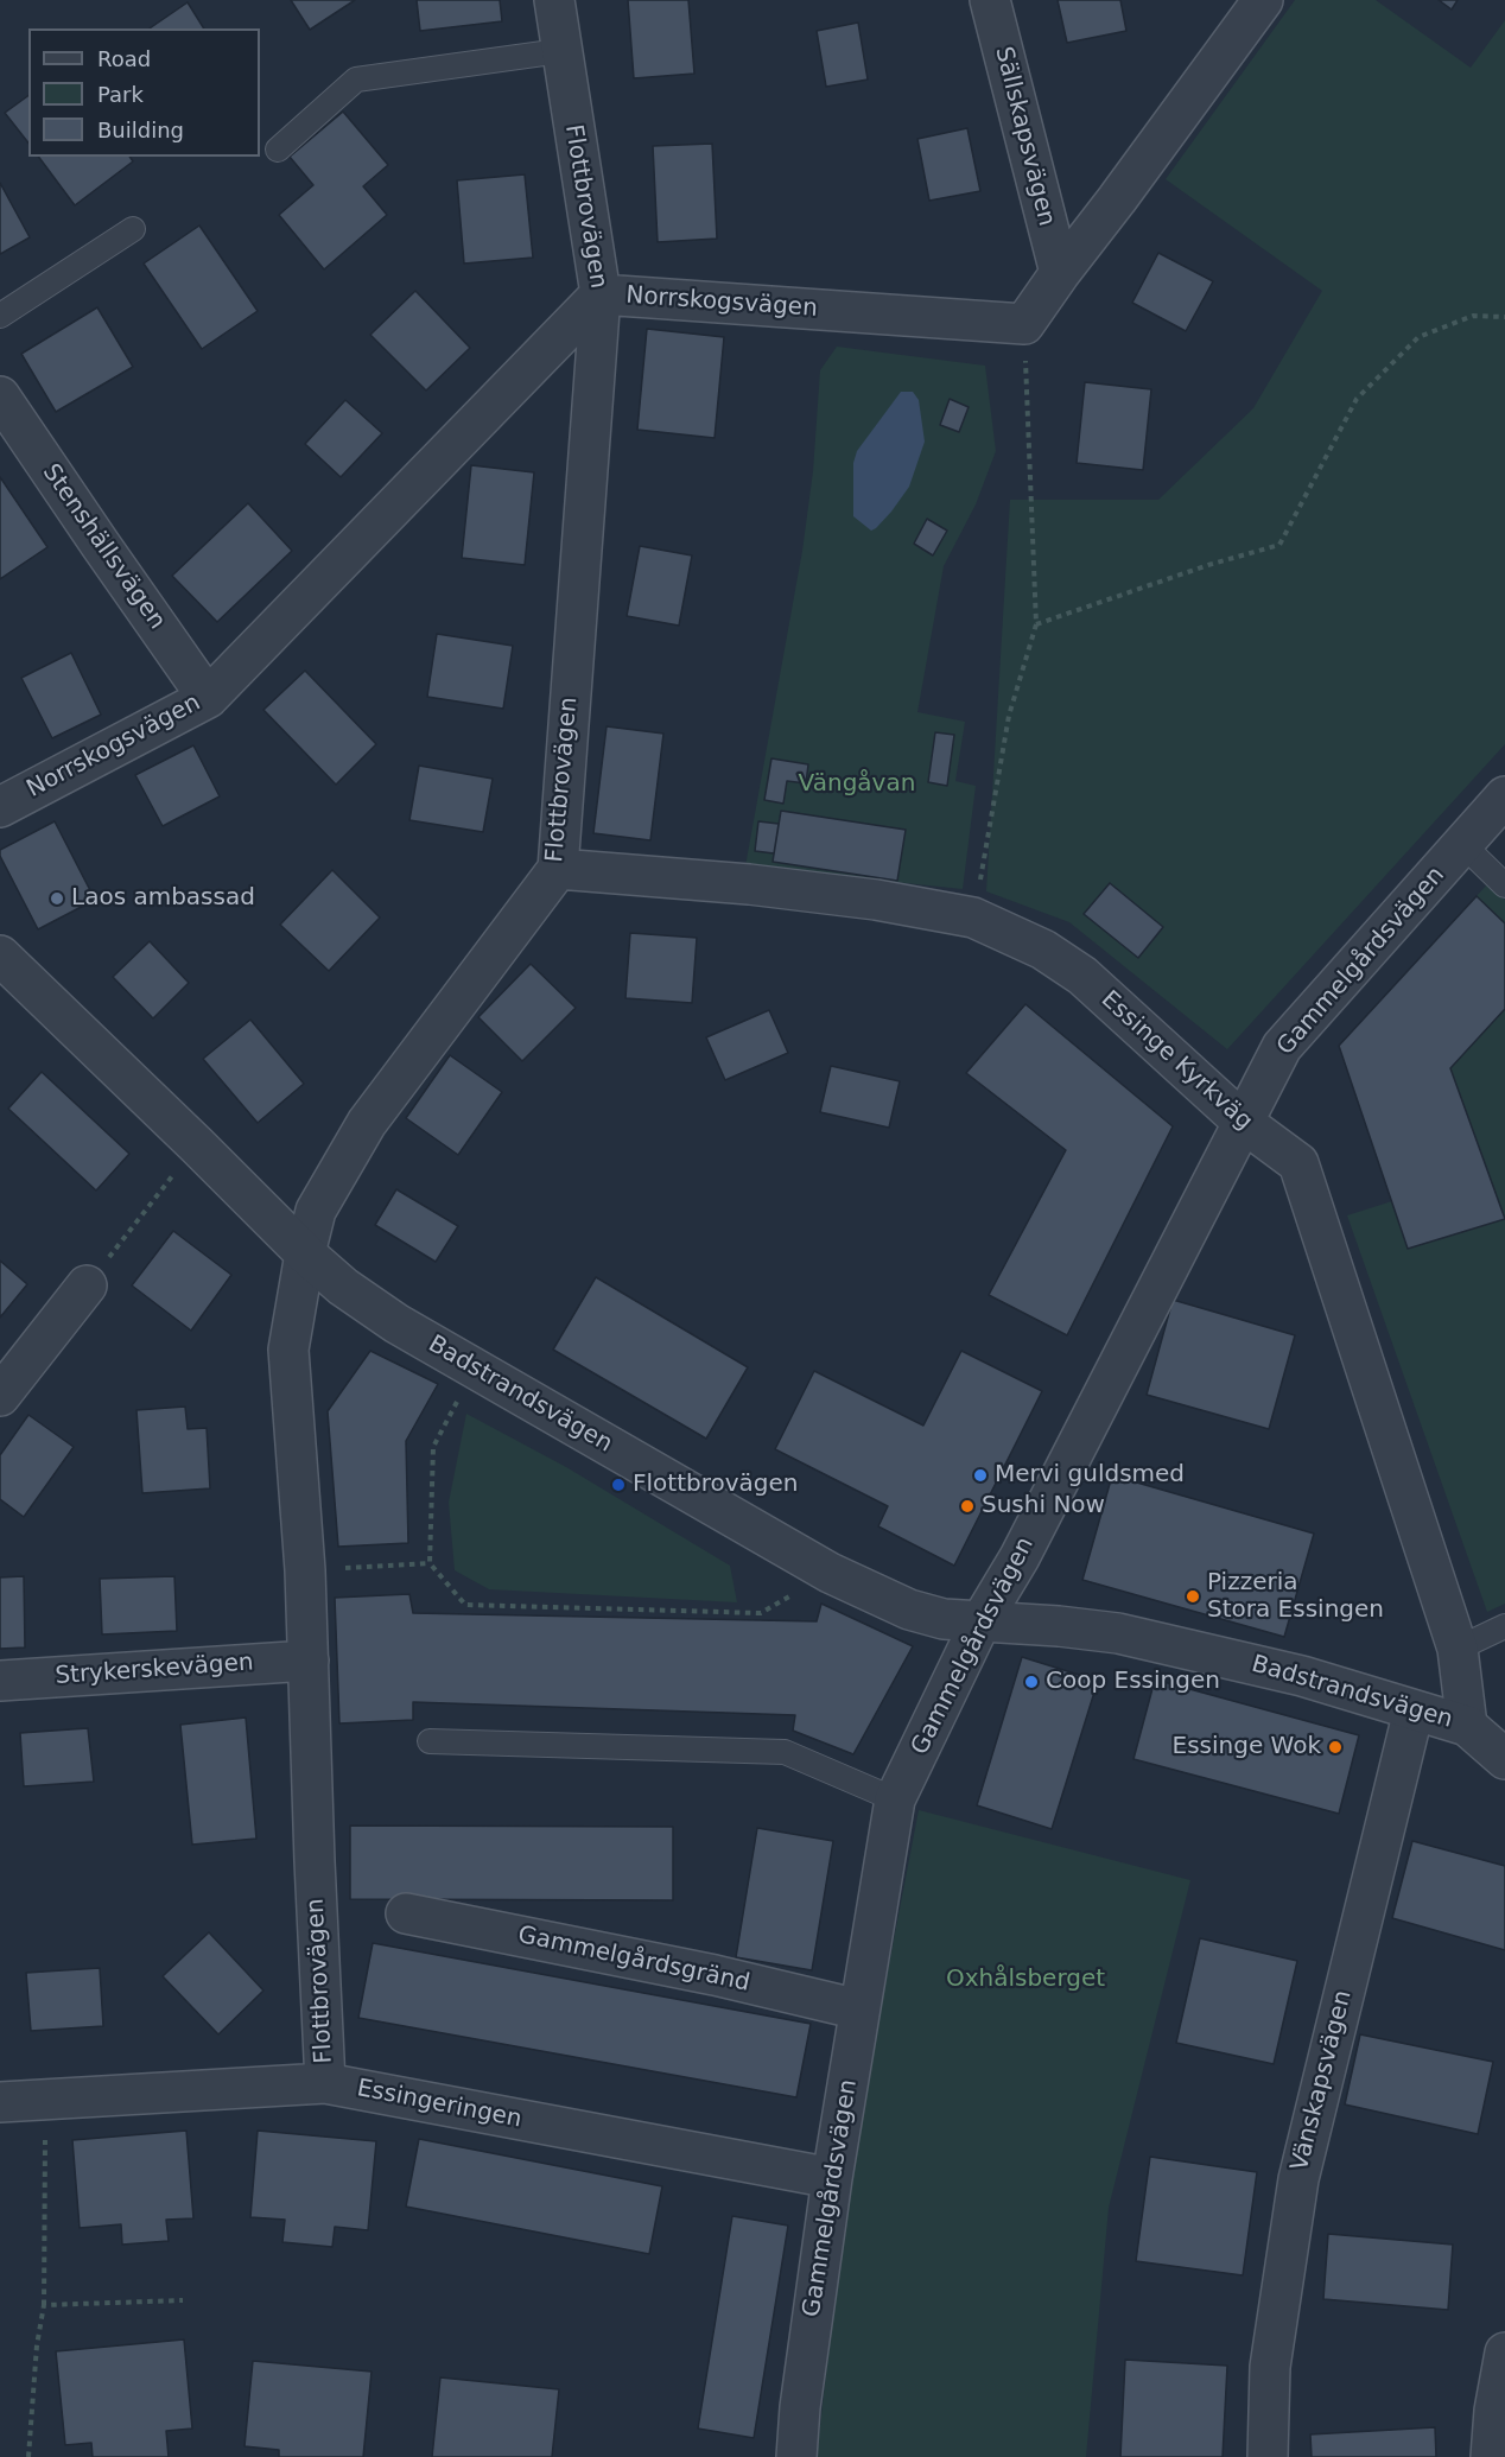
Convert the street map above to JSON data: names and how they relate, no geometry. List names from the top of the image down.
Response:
{
  "streets": {
    "street": [
      "Sällskapsvägen",
      "Flottbrovägen",
      "Norrskogsvägen",
      "Stenshällsvägen",
      "Gammelgårdsvägen",
      "Essinge Kyrkväg",
      "Badstrandsvägen",
      "Strykerskevägen",
      "Gammelgårdsgränd",
      "Vänskapsvägen",
      "Essingeringen"
    ]
  },
  "crossings": [
    ["Flottbrovägen", "Norrskogsvägen"],
    ["Flottbrovägen", "Essinge Kyrkväg"],
    ["Flottbrovägen", "Badstrandsvägen"],
    ["Flottbrovägen", "Strykerskevägen"],
    ["Flottbrovägen", "Essingeringen"],
    ["Norrskogsvägen", "Stenshällsvägen"],
    ["Gammelgårdsvägen", "Essinge Kyrkväg"],
    ["Gammelgårdsvägen", "Badstrandsvägen"],
    ["Gammelgårdsvägen", "Gammelgårdsgränd"],
    ["Gammelgårdsvägen", "Essingeringen"],
    ["Essinge Kyrkväg", "Badstrandsvägen"],
    ["Badstrandsvägen", "Vänskapsvägen"]
  ],
  "parks": ["Vängåvan", "Oxhålsberget"],
  "places": [
    "Laos ambassad",
    "Mervi guldsmed",
    "Flottbrovägen",
    "Sushi Now",
    "Pizzeria Stora Essingen",
    "Coop Essingen",
    "Essinge Wok"
  ],
  "legend": ["Road", "Park", "Building"]
}
